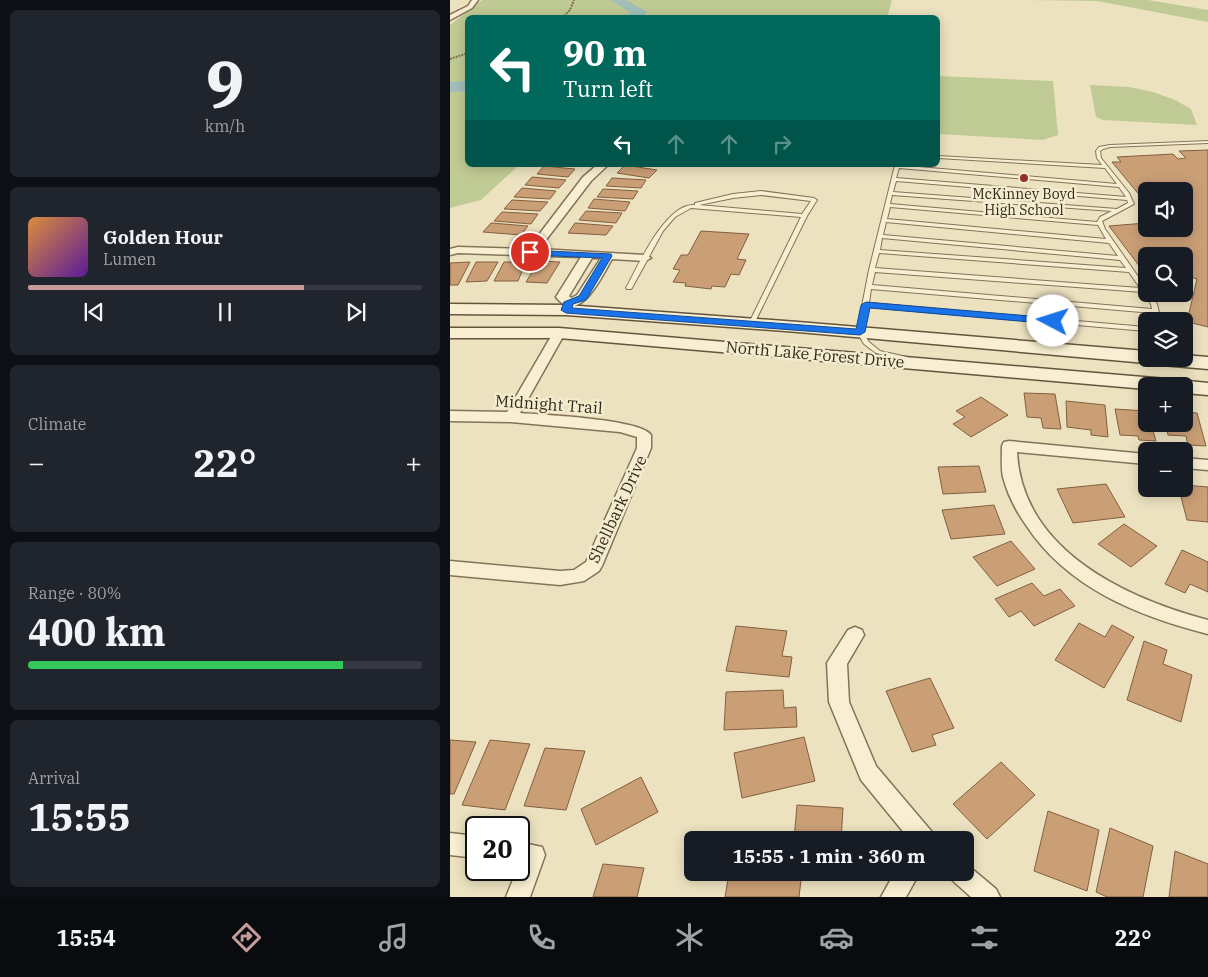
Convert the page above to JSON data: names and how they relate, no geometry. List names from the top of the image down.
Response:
{
  "streets": {
    "main road": ["North Lake Forest Drive"],
    "street": ["Midnight Trail", "Shellbark Drive"]
  },
  "crossings": [
    ["Midnight Trail", "Shellbark Drive"]
  ],
  "places": ["McKinney Boyd High School"],
  "page": {
    "tile": [
      ["9", "km/h"],
      "Climate",
      ["Range · 80%", "400 km"],
      ["Arrival", "15:55"]
    ],
    "turn": ["90 m", "Turn left"],
    "map_buttons": ["+", "−"],
    "song": ["Golden Hour", "Lumen"],
    "heat": ["−", "22°", "+"],
    "limit": "20",
    "trip": "15:55 · 1 min · 360 m",
    "tabs": ["15:54", "22°"]
  }
}
